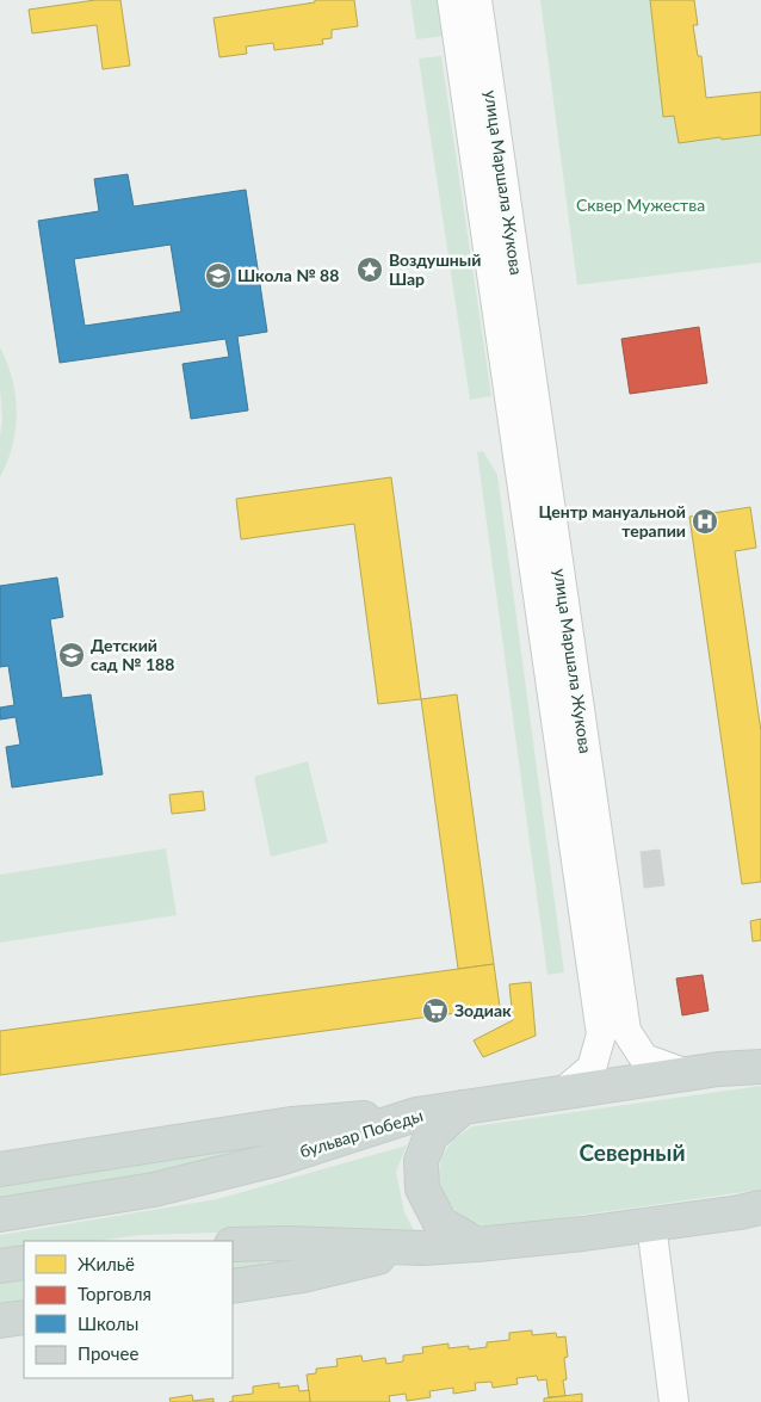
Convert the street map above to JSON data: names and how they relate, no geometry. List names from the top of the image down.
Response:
{
  "streets": {
    "main road": ["бульвар Победы"],
    "street": ["улица Маршала Жукова"]
  },
  "crossings": [
    ["улица Маршала Жукова", "бульвар Победы"]
  ],
  "districts": ["Северный"],
  "parks": ["Сквер Мужества"],
  "places": {
    "place": ["Воздушный Шар"],
    "school or university": ["Школа № 88", "Детский сад № 188"],
    "hospital": ["Центр мануальной терапии"],
    "supermarket": ["Зодиак"]
  },
  "legend": [
    "Жильё",
    "Торговля",
    "Школы",
    "Прочее"
  ]
}
